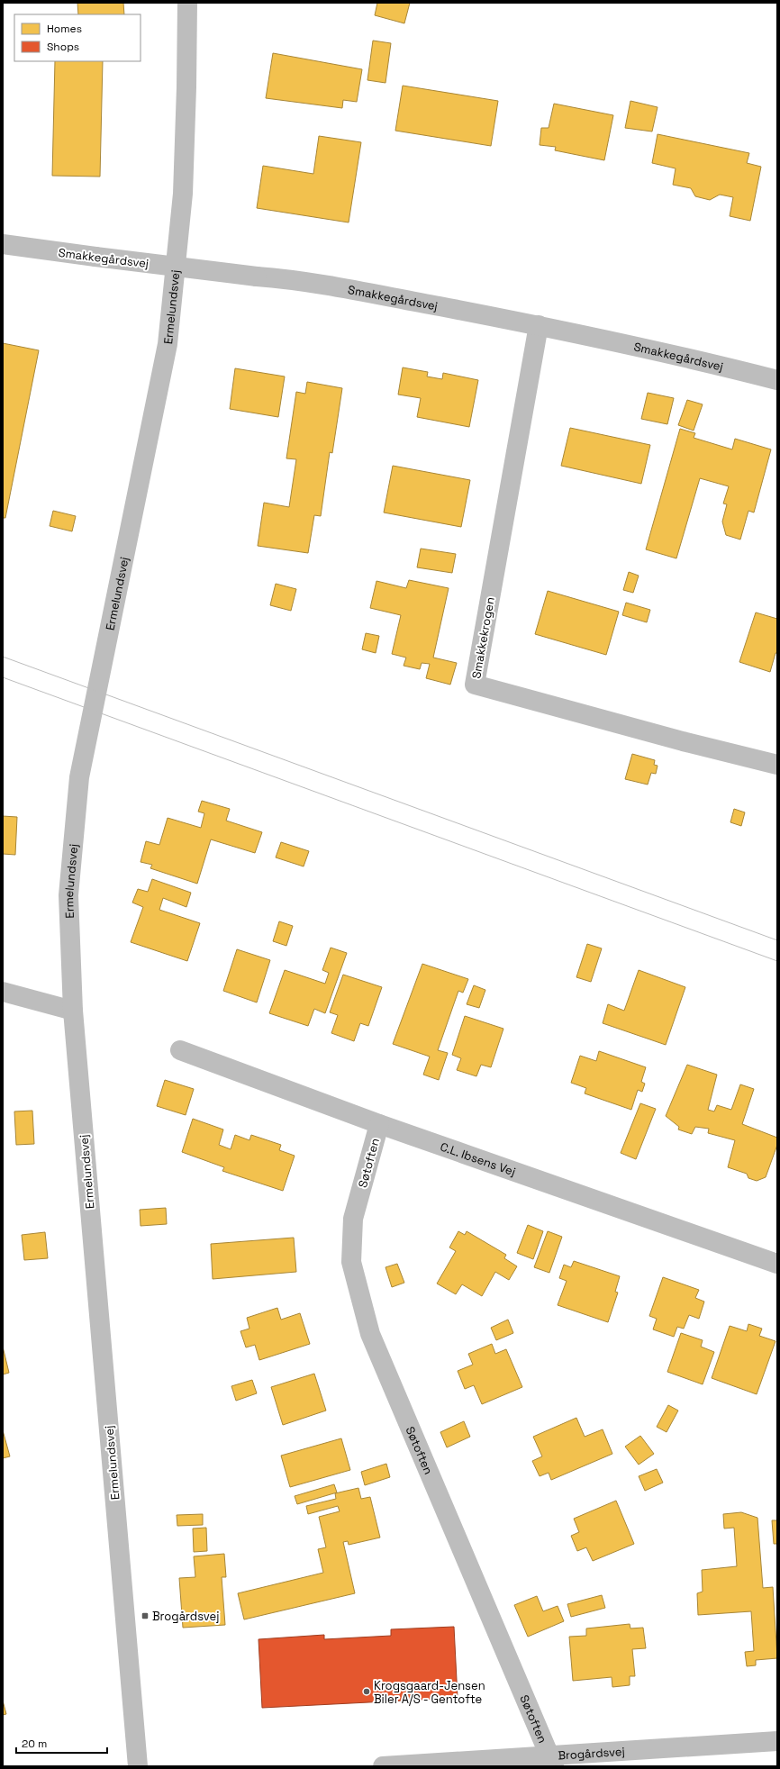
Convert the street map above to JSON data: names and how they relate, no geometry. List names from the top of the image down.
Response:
{
  "streets": {
    "street": [
      "Smakkegårdsvej",
      "Ermelundsvej",
      "Smakkekrogen",
      "C.L. Ibsens Vej",
      "Søtoften",
      "Brogårdsvej"
    ]
  },
  "crossings": [
    ["Smakkegårdsvej", "Smakkekrogen"],
    ["C.L. Ibsens Vej", "Søtoften"],
    ["Søtoften", "Brogårdsvej"]
  ],
  "places": {
    "transit": ["Brogårdsvej"],
    "other": ["Krogsgaard-Jensen Biler A/S - Gentofte"]
  },
  "legend": ["Homes", "Shops"],
  "scale_bar": "20 m"
}
